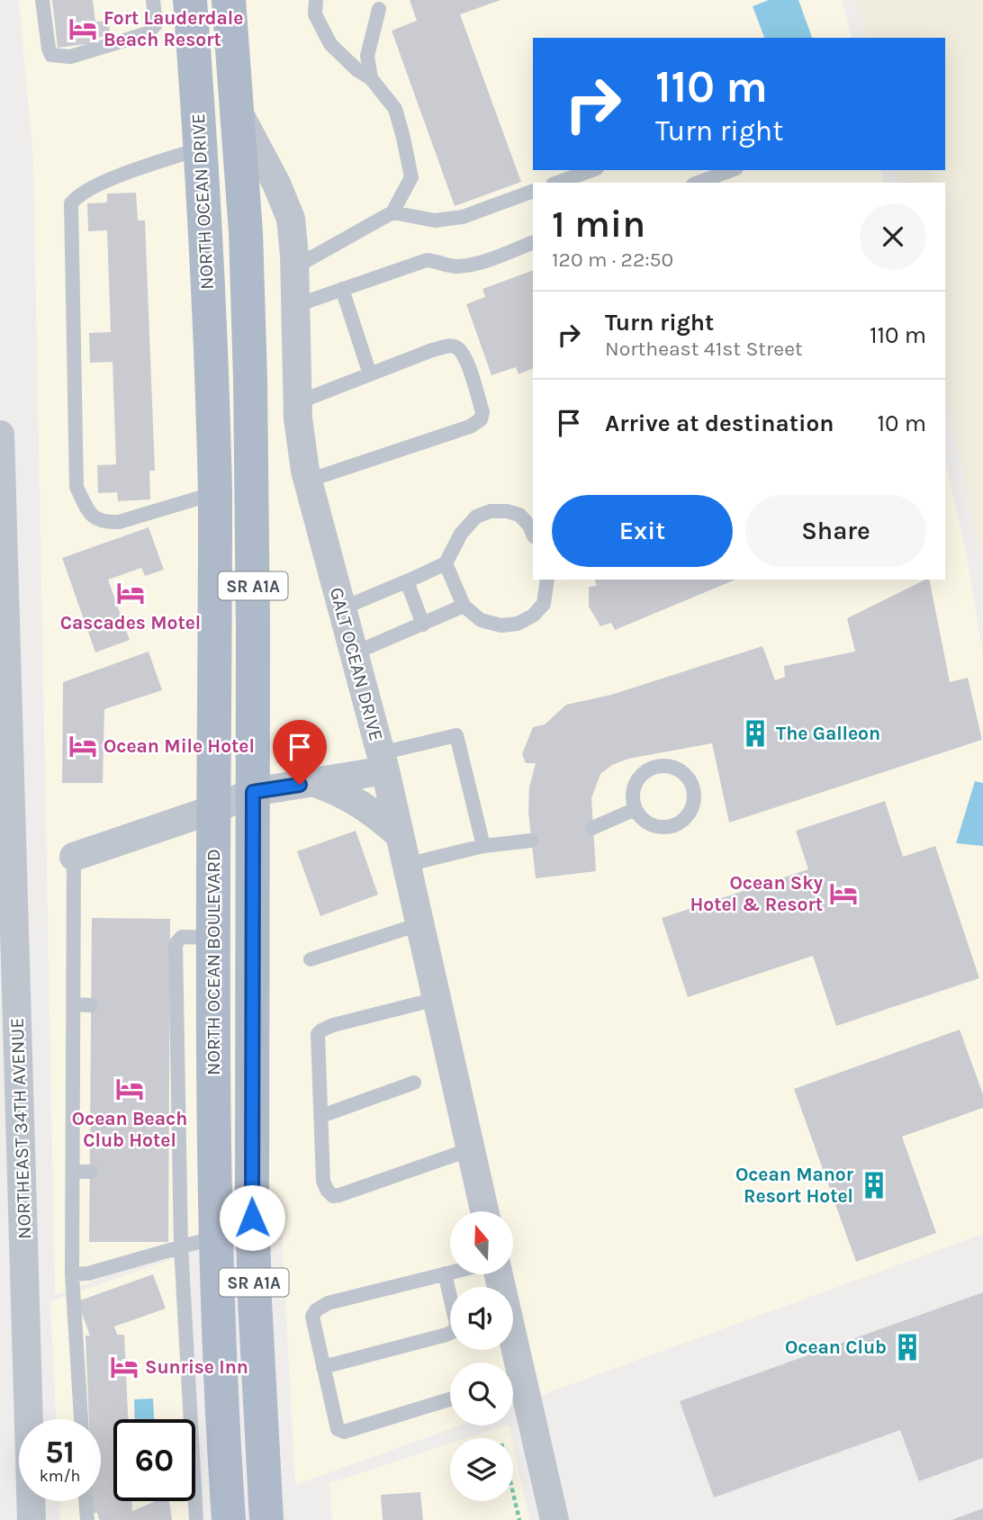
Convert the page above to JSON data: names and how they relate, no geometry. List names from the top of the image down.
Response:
{
  "streets": {
    "main road": ["NORTH OCEAN DRIVE", "SR A1A", "NORTH OCEAN BOULEVARD"],
    "street": ["GALT OCEAN DRIVE", "NORTHEAST 34TH AVENUE"]
  },
  "crossings": [
    ["NORTH OCEAN DRIVE", "GALT OCEAN DRIVE"],
    ["NORTH OCEAN DRIVE", "NORTH OCEAN BOULEVARD"]
  ],
  "places": {
    "hotel": [
      "Fort Lauderdale Beach Resort",
      "Cascades Motel",
      "Ocean Mile Hotel",
      "Ocean Sky Hotel & Resort",
      "Ocean Beach Club Hotel",
      "Sunrise Inn"
    ],
    "building": ["The Galleon", "Ocean Manor Resort Hotel", "Ocean Club"]
  },
  "north": "top",
  "page": {
    "turn": ["110 m", "Turn right"],
    "heading": ["1 min", "120 m · 22:50"],
    "list": [
      {
        "name": "Turn right",
        "note": "Northeast 41st Street",
        "value": "110 m"
      },
      {
        "name": "Arrive at destination",
        "value": "10 m"
      }
    ],
    "buttons": ["Exit", "Share"],
    "speed": "51 km/h",
    "limit": "60"
  }
}
